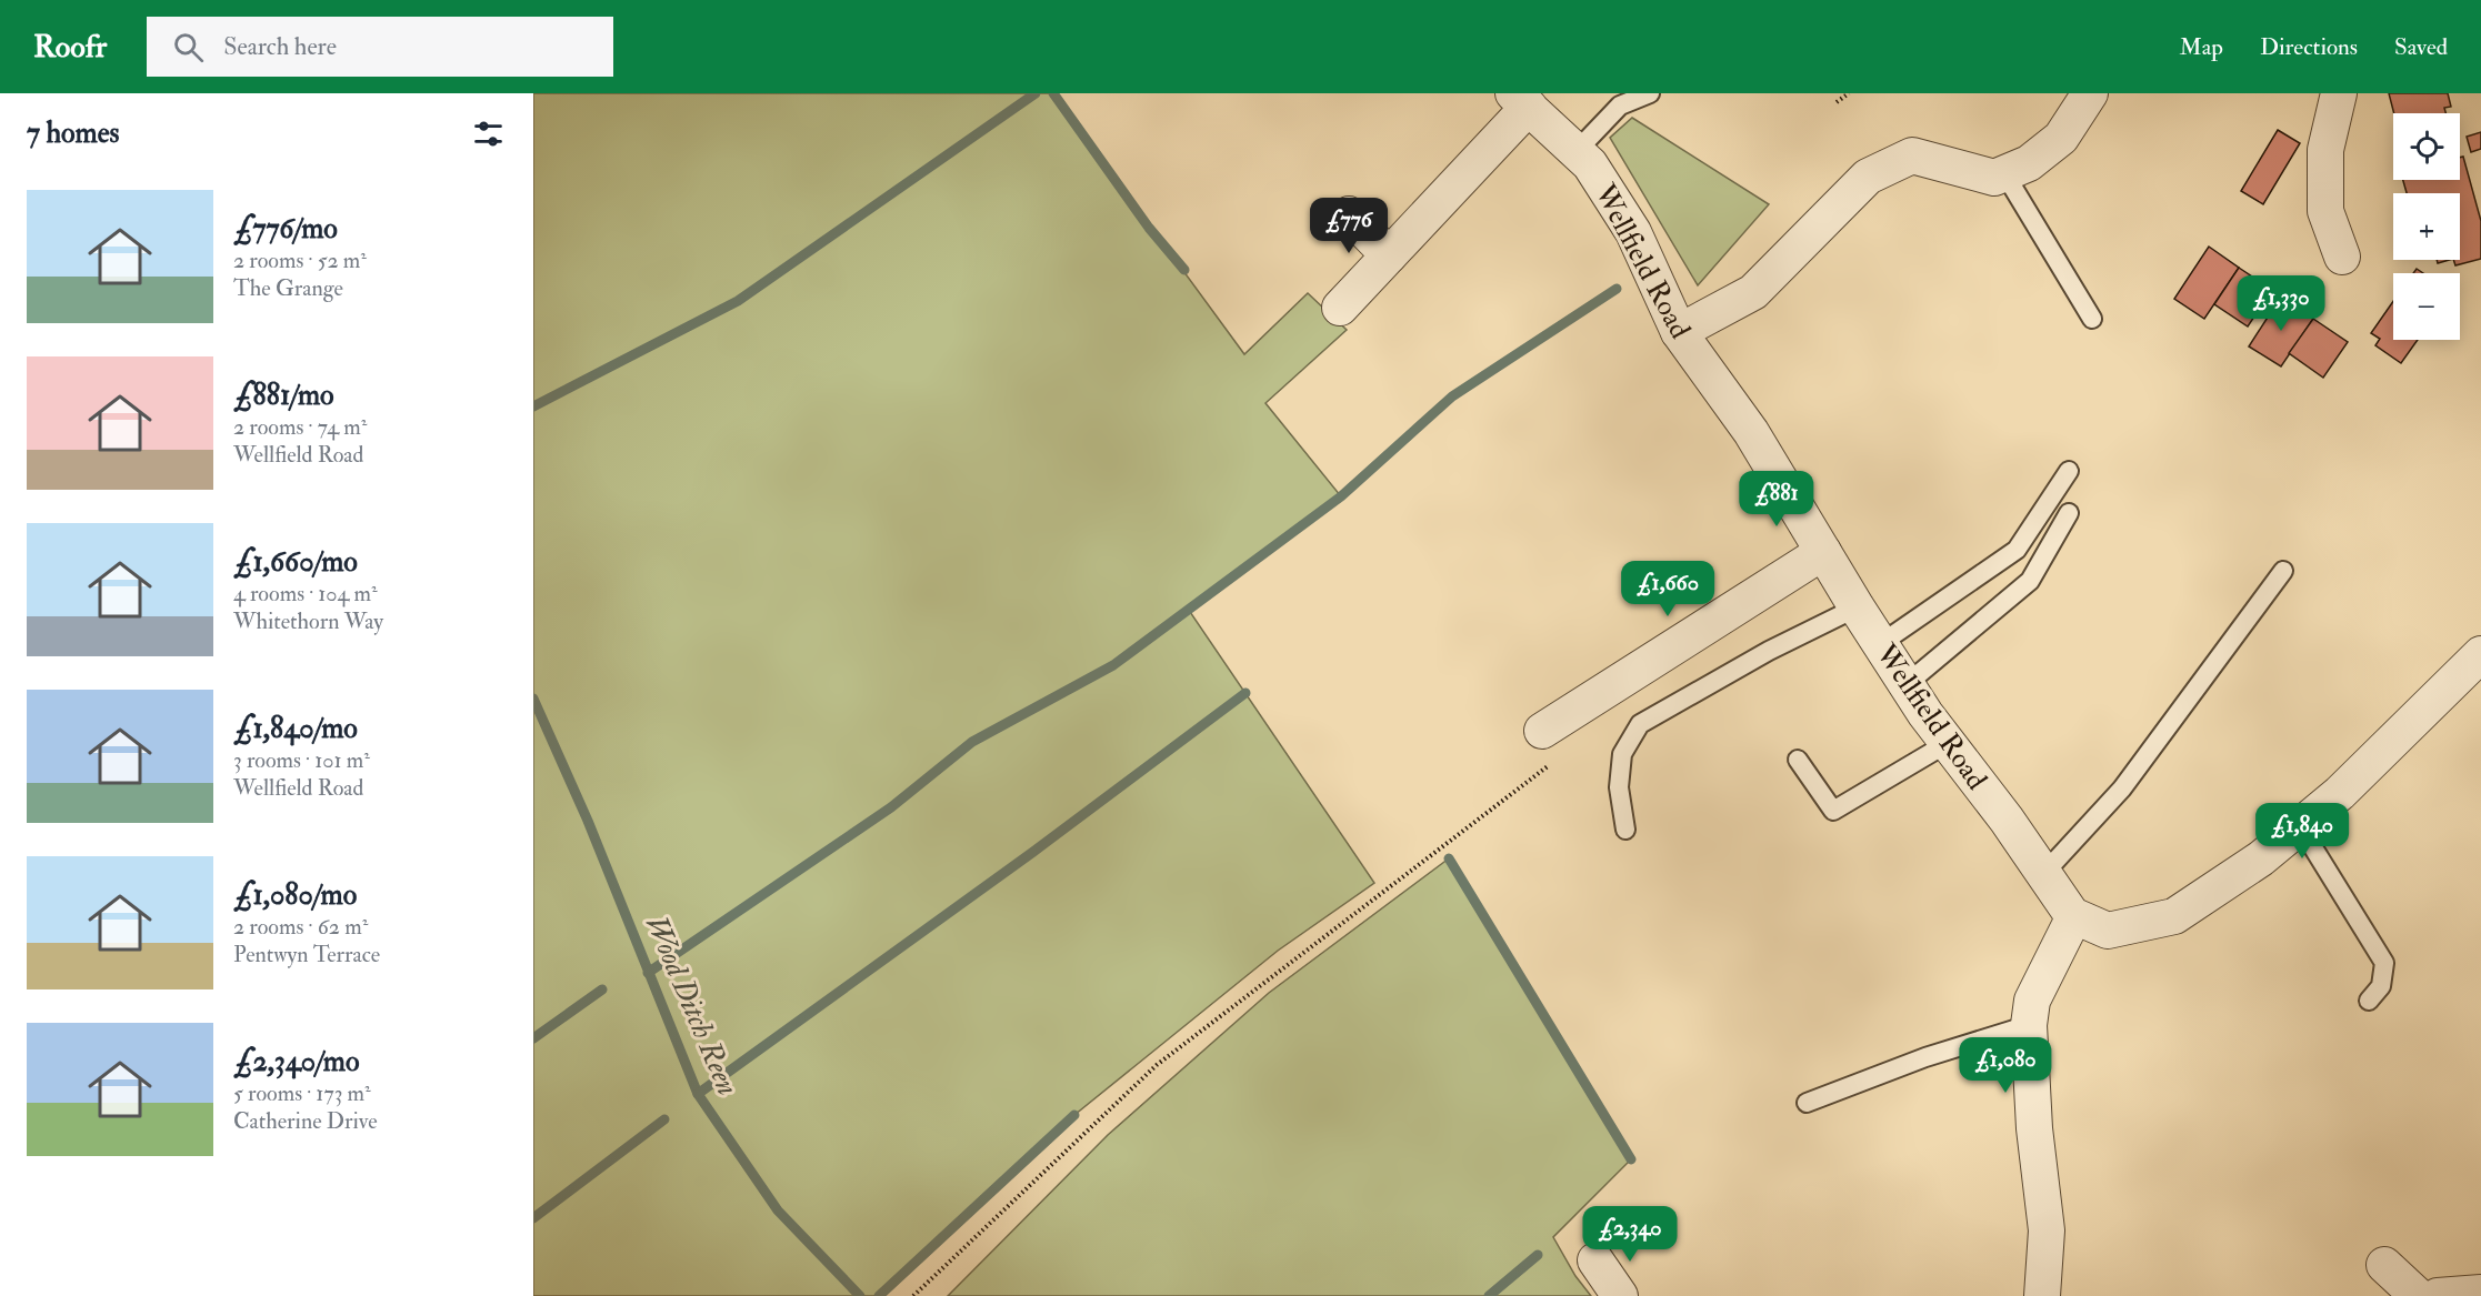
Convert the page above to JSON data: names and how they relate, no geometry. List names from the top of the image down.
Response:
{
  "streets": {
    "street": ["Wellfield Road"]
  },
  "water": ["Wood Ditch Reen"],
  "page": {
    "header": "Roofr",
    "search": "Search here",
    "nav": ["Map", "Directions", "Saved"],
    "heading": "7 homes",
    "map_buttons": ["+", "−"],
    "list": [
      {
        "name": "£776/mo",
        "note": "2 rooms · 52 m² · The Grange"
      },
      {
        "name": "£881/mo",
        "note": "2 rooms · 74 m² · Wellfield Road"
      },
      {
        "name": "£1,660/mo",
        "note": "4 rooms · 104 m² · Whitethorn Way"
      },
      {
        "name": "£1,840/mo",
        "note": "3 rooms · 101 m² · Wellfield Road"
      },
      {
        "name": "£1,080/mo",
        "note": "2 rooms · 62 m² · Pentwyn Terrace"
      },
      {
        "name": "£2,340/mo",
        "note": "5 rooms · 173 m² · Catherine Drive"
      }
    ],
    "price": [
      "£776",
      "£1,330",
      "£881",
      "£1,660",
      "£1,840",
      "£1,080",
      "£2,340"
    ]
  }
}
